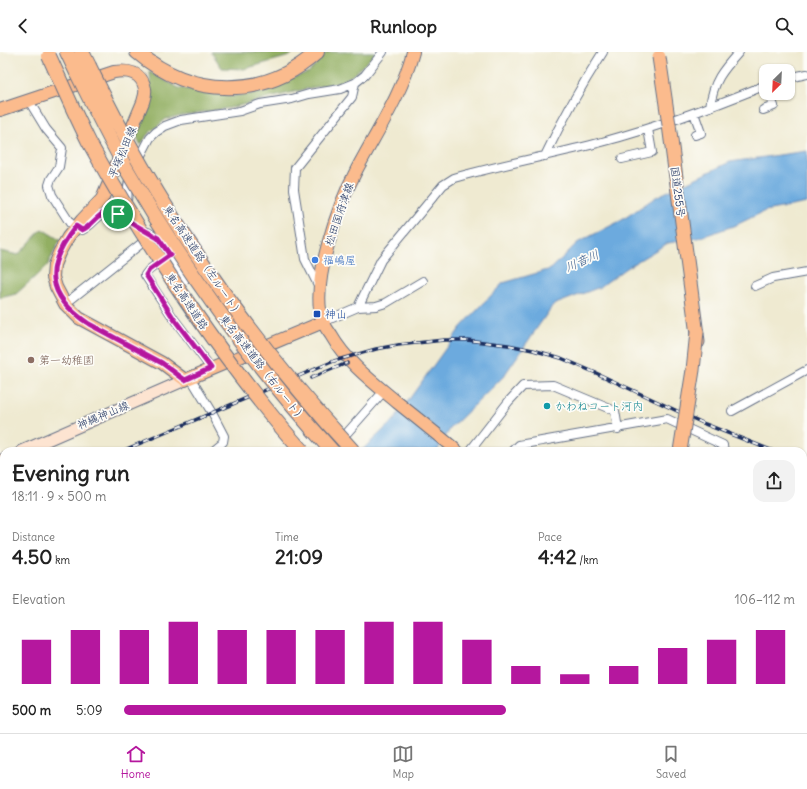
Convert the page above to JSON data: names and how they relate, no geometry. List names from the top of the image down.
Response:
{
  "streets": {
    "highway": [
      "国道255号",
      "東名高速道路（左ルート）",
      "東名高速道路",
      "東名高速道路（右ルート）"
    ],
    "main road": ["平塚松田線", "松田国府津線", "神縄神山線"]
  },
  "crossings": [
    ["平塚松田線", "神縄神山線"],
    ["東名高速道路（左ルート）", "東名高速道路（右ルート）"]
  ],
  "water": ["川音川"],
  "places": {
    "other": ["福嶋屋", "第一幼稚園", "かわねコート河内"],
    "transit": ["神山"]
  },
  "north": "bottom left",
  "page": {
    "header": "Runloop",
    "heading": ["Evening run", "18:11 · 9 × 500 m"],
    "stats": [
      ["Distance", "4.50 km"],
      ["Time", "21:09"],
      ["Pace", "4:42 /km"]
    ],
    "chart": ["Elevation", "106–112 m"],
    "list": [
      {
        "name": "500 m",
        "note": "5:09"
      }
    ],
    "tabs": ["Home", "Map", "Saved"]
  }
}
